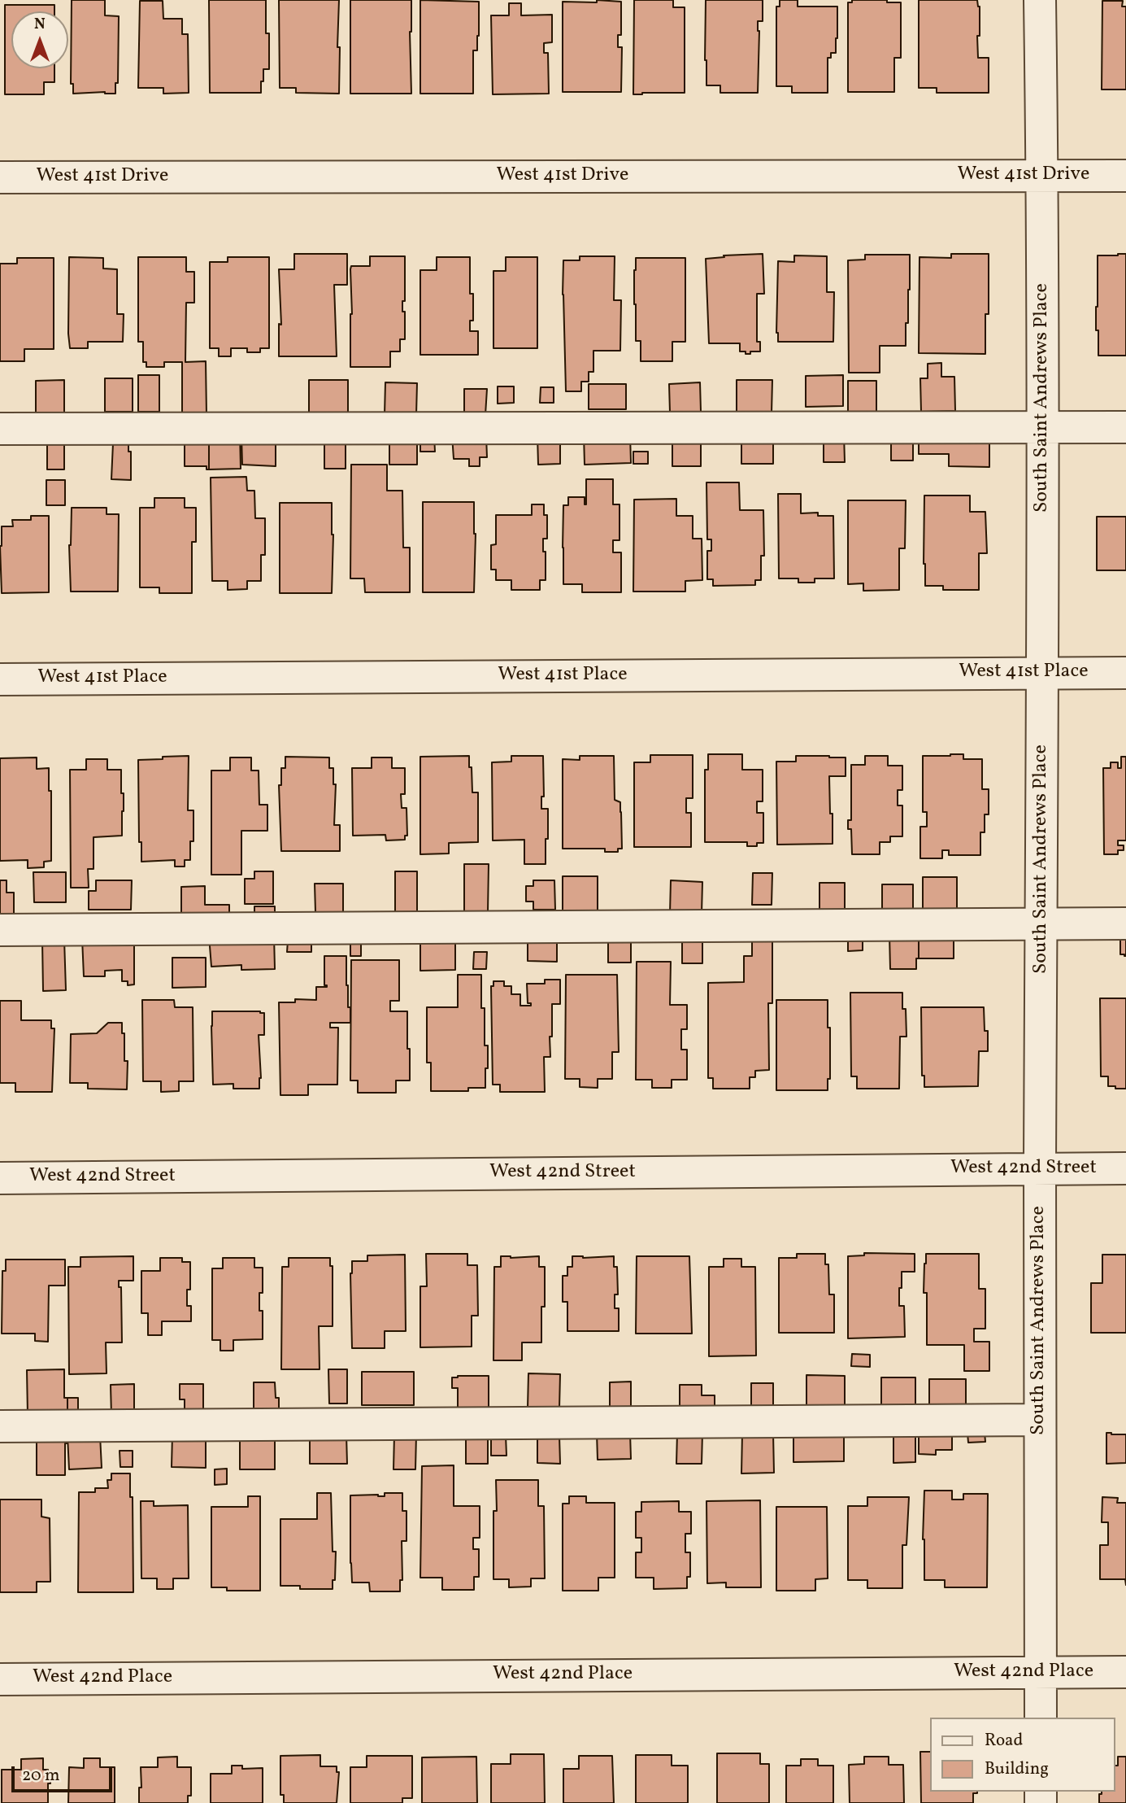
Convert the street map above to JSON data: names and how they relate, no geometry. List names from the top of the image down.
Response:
{
  "streets": {
    "street": [
      "West 41st Drive",
      "South Saint Andrews Place",
      "West 41st Place",
      "West 42nd Street",
      "West 42nd Place"
    ]
  },
  "crossings": [
    ["West 41st Drive", "South Saint Andrews Place"],
    ["South Saint Andrews Place", "West 41st Place"],
    ["South Saint Andrews Place", "West 42nd Street"],
    ["South Saint Andrews Place", "West 42nd Place"]
  ],
  "legend": ["Road", "Building"],
  "scale_bar": "20 m",
  "north": "top"
}
